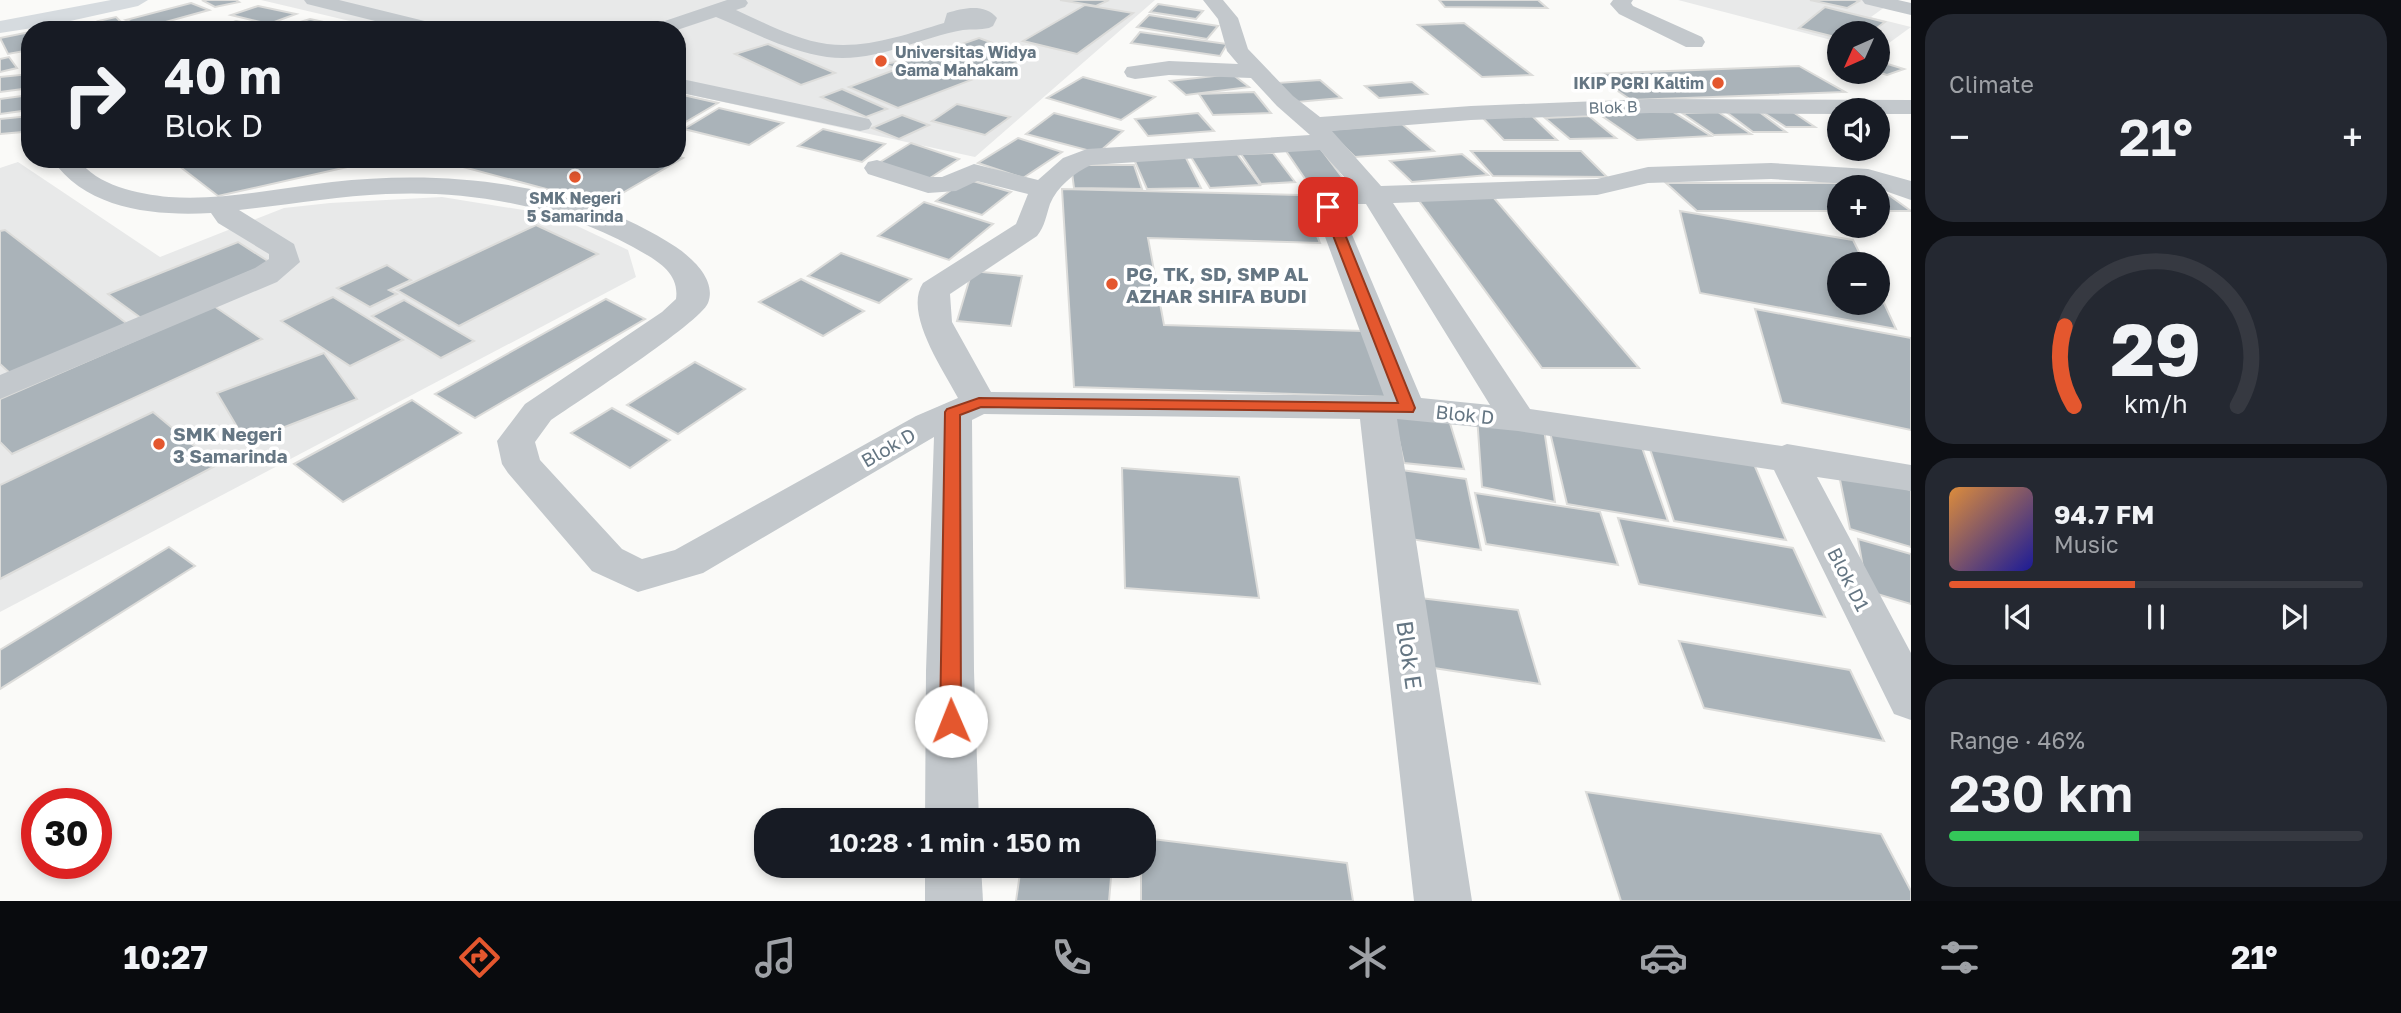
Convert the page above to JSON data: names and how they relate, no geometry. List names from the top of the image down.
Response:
{
  "streets": {
    "street": [
      "Blok B",
      "Blok D",
      "Blok D1",
      "Blok E"
    ]
  },
  "crossings": [
    ["Blok D", "Blok D1"],
    ["Blok D", "Blok E"]
  ],
  "places": [
    "Universitas Widya Gama Mahakam",
    "IKIP PGRI Kaltim",
    "SMK Negeri 5 Samarinda",
    "PG, TK, SD, SMP AL AZHAR SHIFA BUDI",
    "SMK Negeri 3 Samarinda"
  ],
  "north": "bottom left",
  "page": {
    "tile": [
      "Climate",
      ["Range · 46%", "230 km"]
    ],
    "map_buttons": ["+", "−"],
    "turn": ["40 m", "Blok D"],
    "heat": ["−", "21°", "+"],
    "song": ["94.7 FM", "Music"],
    "limit": "30",
    "trip": "10:28 · 1 min · 150 m",
    "tabs": ["10:27", "21°"],
    "gauge": ["29", "km/h"]
  }
}
